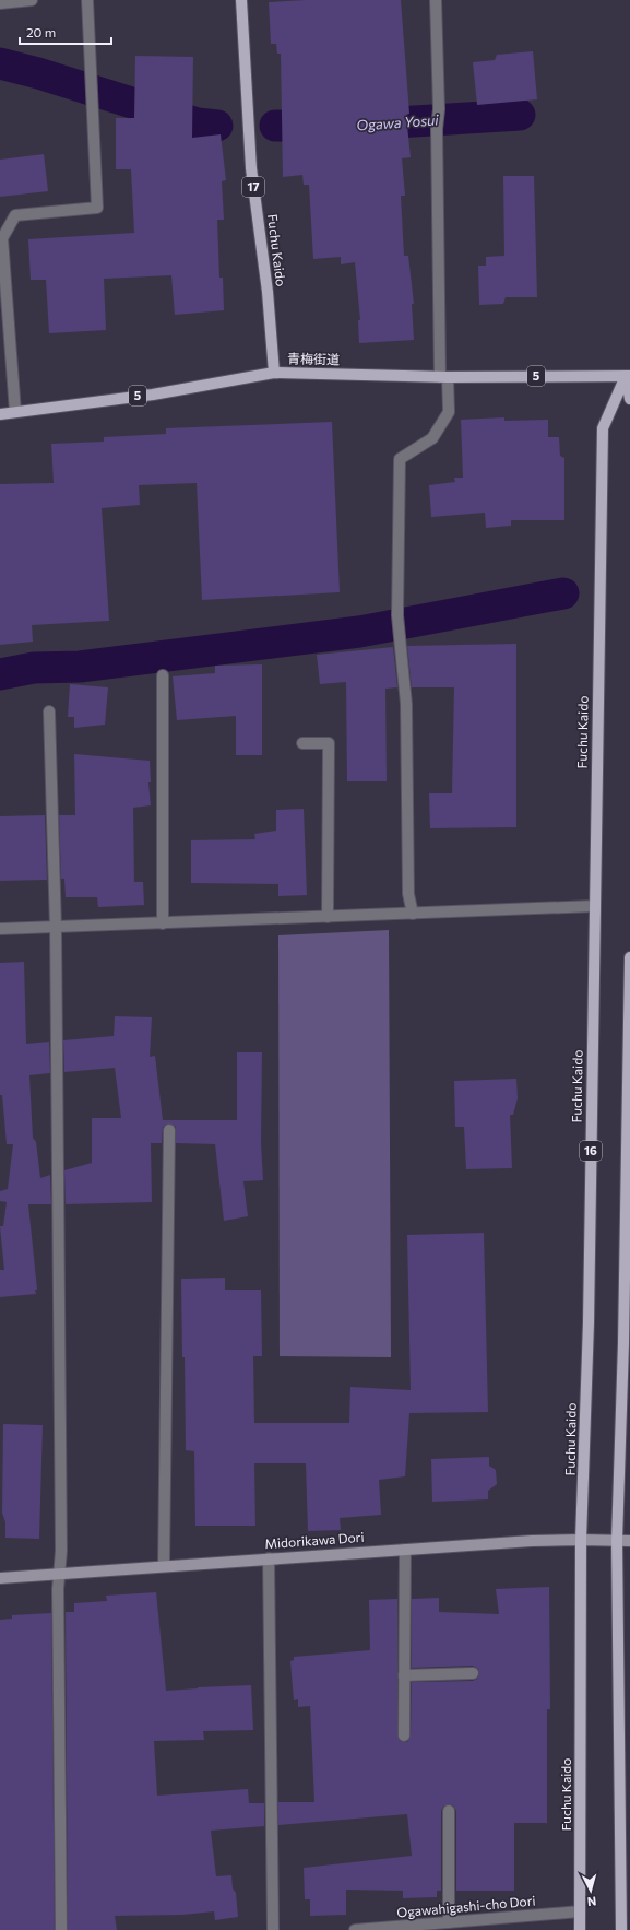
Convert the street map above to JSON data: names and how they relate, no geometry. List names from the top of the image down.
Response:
{
  "streets": {
    "main road": [
      "17",
      "Fuchu Kaido",
      "青梅街道",
      "5",
      "16"
    ],
    "street": ["Midorikawa Dori", "Ogawahigashi-cho Dori"]
  },
  "crossings": [
    ["Fuchu Kaido", "青梅街道"],
    ["Fuchu Kaido", "Midorikawa Dori"],
    ["Fuchu Kaido", "Ogawahigashi-cho Dori"]
  ],
  "water": ["Ogawa Yosui"],
  "scale_bar": "20 m",
  "north": "bottom"
}
